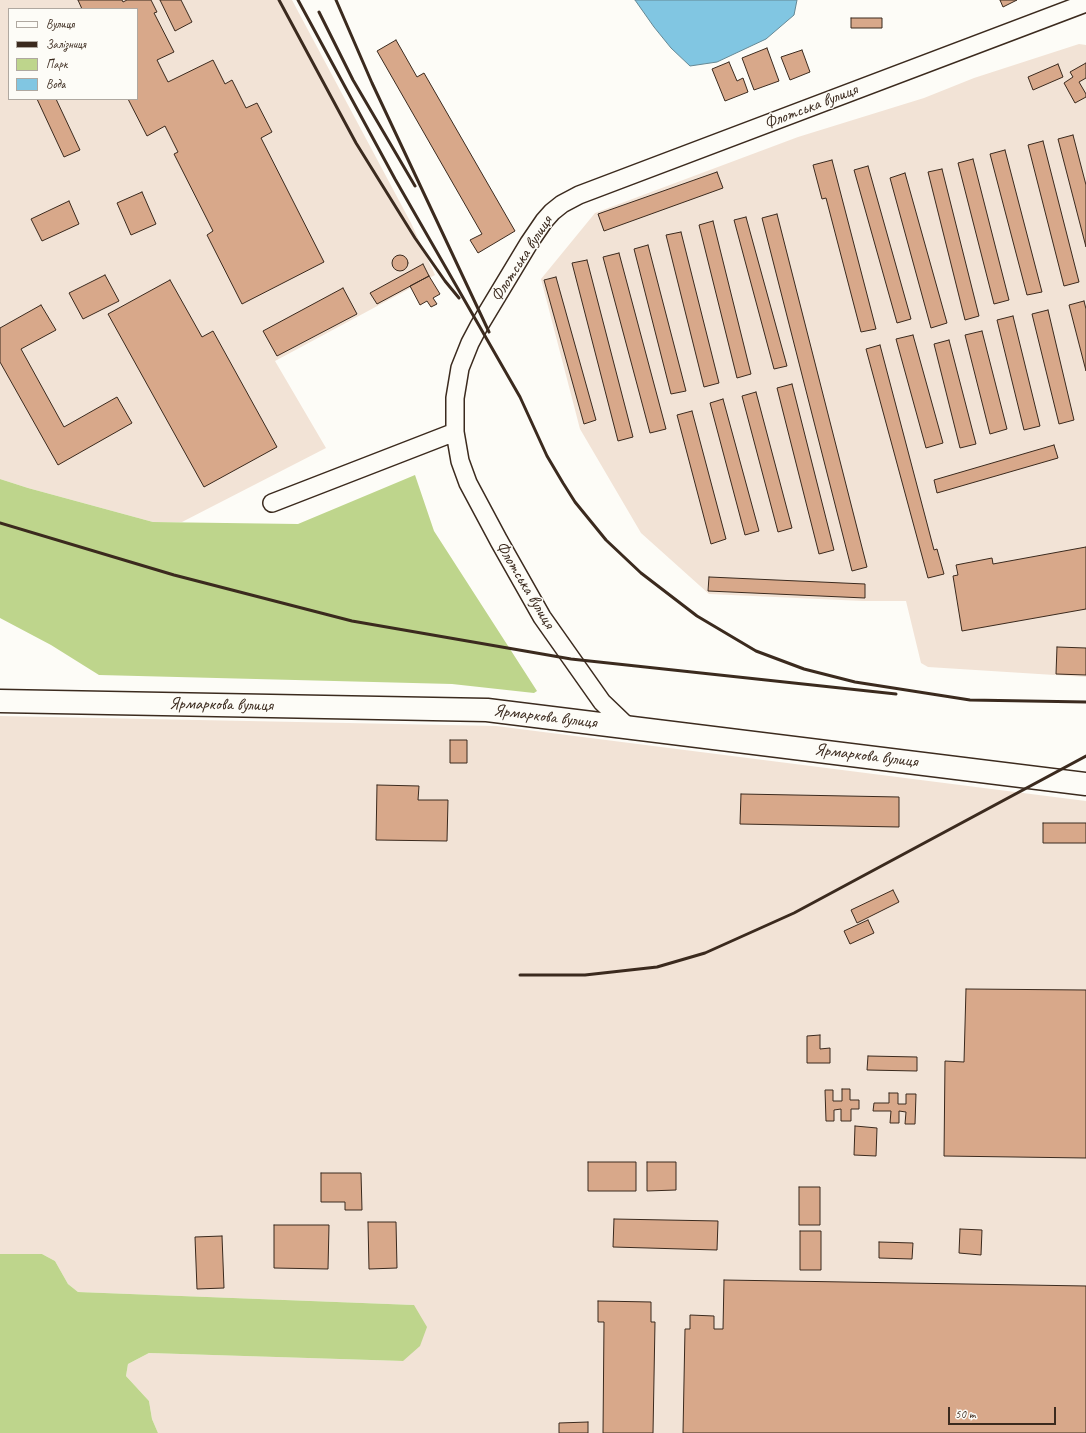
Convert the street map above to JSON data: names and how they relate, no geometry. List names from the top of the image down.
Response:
{
  "streets": {
    "street": ["Флотська вулиця", "Ярмаркова вулиця"]
  },
  "crossings": [
    ["Флотська вулиця", "Ярмаркова вулиця"]
  ],
  "legend": [
    "Вулиця",
    "Залізниця",
    "Парк",
    "Вода"
  ],
  "scale_bar": "50 m"
}
